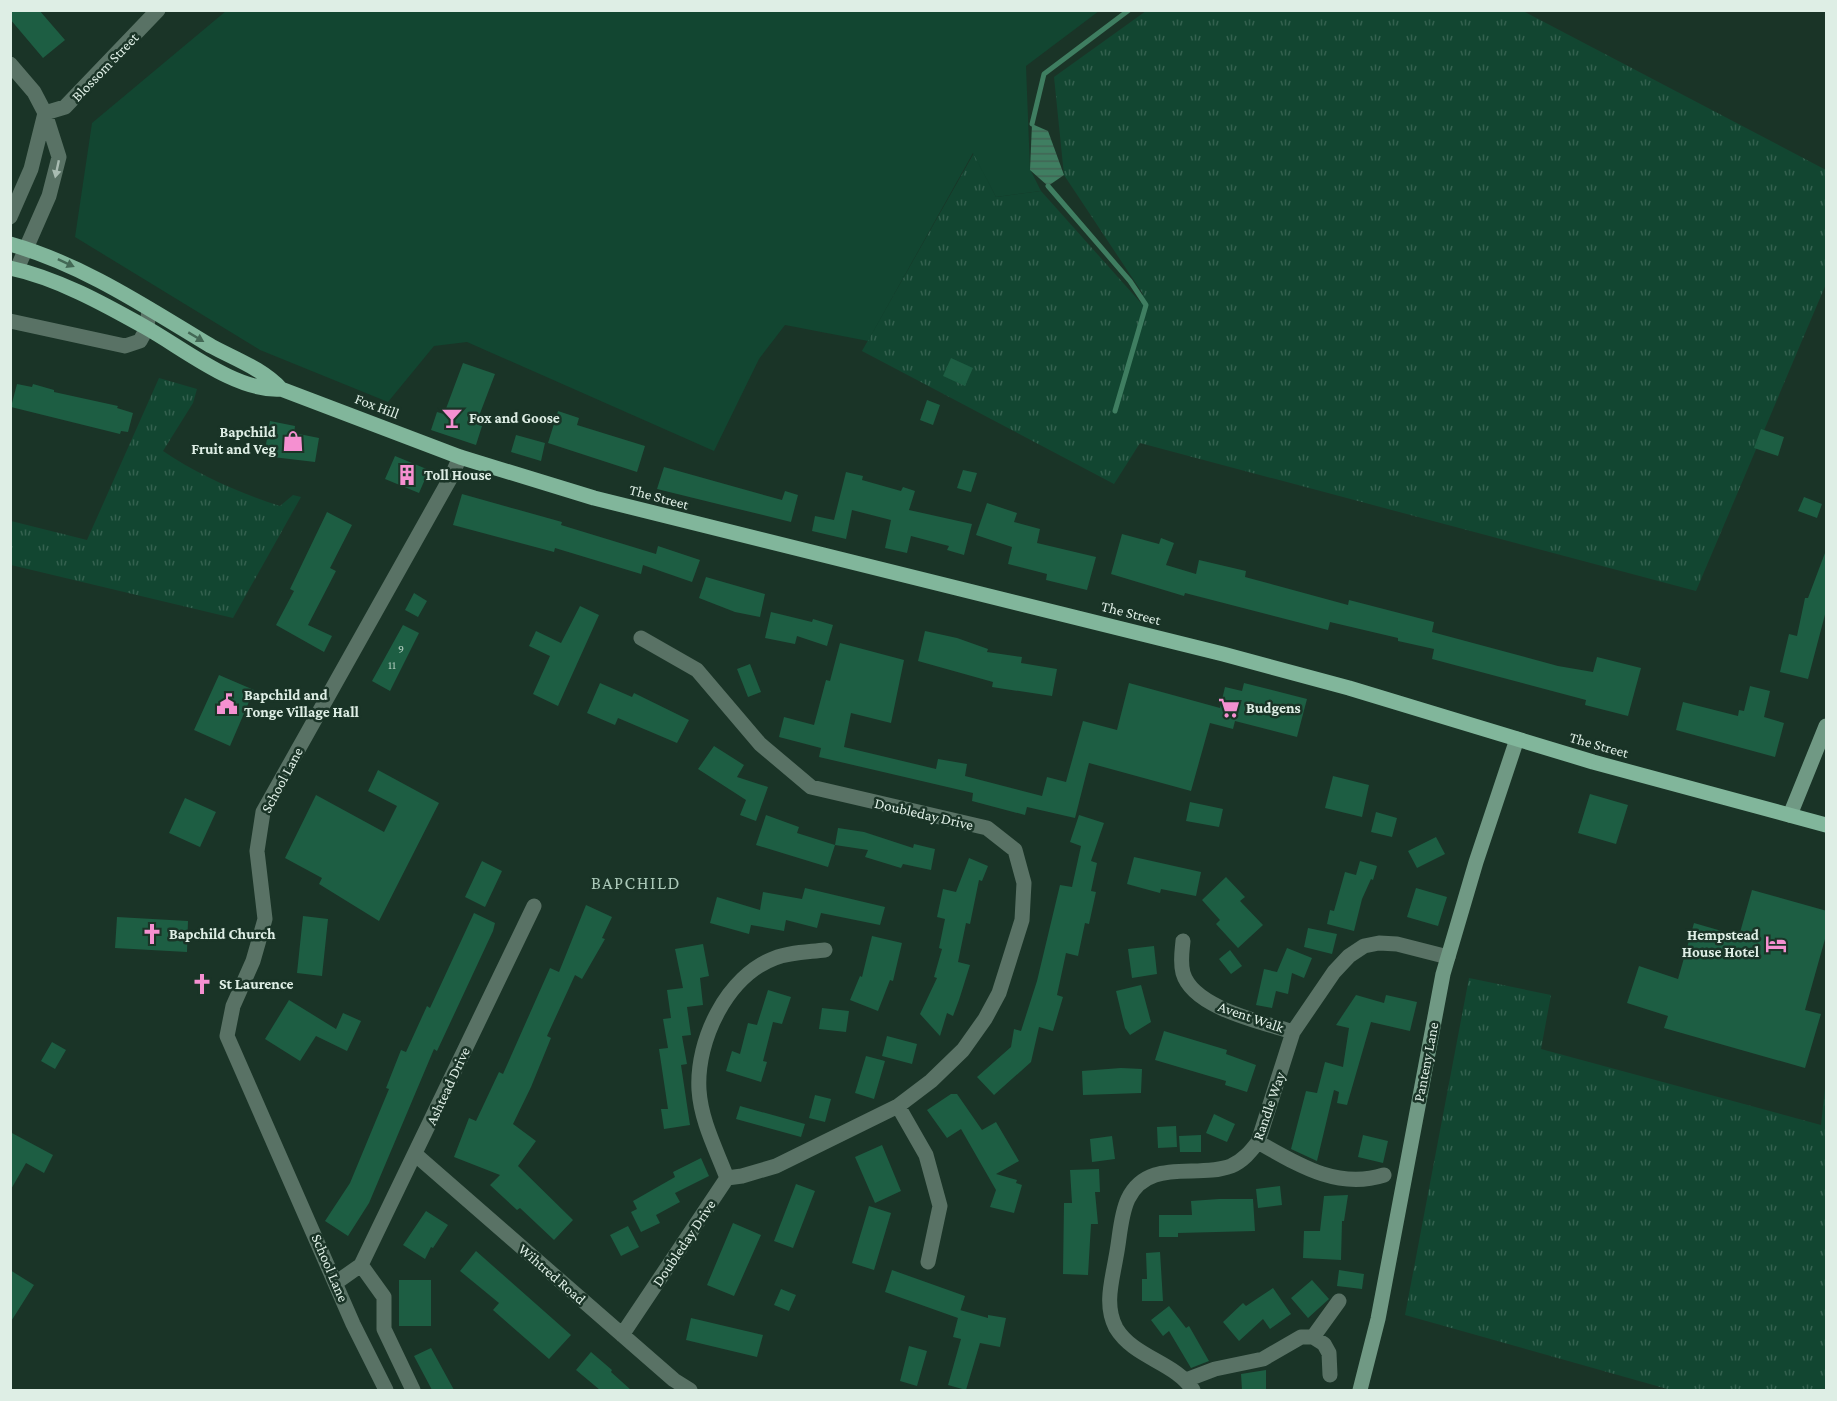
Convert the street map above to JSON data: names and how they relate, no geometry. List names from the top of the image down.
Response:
{
  "streets": {
    "main road": ["Fox Hill", "The Street"],
    "street": [
      "Blossom Street",
      "School Lane",
      "Doubleday Drive",
      "Avent Walk",
      "Panteny Lane",
      "Ashtead Drive",
      "Randle Way",
      "Wihtred Road"
    ]
  },
  "crossings": [
    ["Fox Hill", "The Street"],
    ["Fox Hill", "School Lane"],
    ["The Street", "School Lane"],
    ["The Street", "Panteny Lane"],
    ["School Lane", "Ashtead Drive"],
    ["Doubleday Drive", "Wihtred Road"],
    ["Avent Walk", "Randle Way"],
    ["Panteny Lane", "Randle Way"],
    ["Ashtead Drive", "Wihtred Road"]
  ],
  "districts": ["BAPCHILD"],
  "places": {
    "bar": ["Fox and Goose"],
    "shop": ["Bapchild Fruit and Veg"],
    "building": ["Toll House"],
    "public building": ["Bapchild and Tonge Village Hall"],
    "supermarket": ["Budgens"],
    "church": ["Bapchild Church", "St Laurence"],
    "hotel": ["Hempstead House Hotel"]
  },
  "house_numbers": ["9", "11"]
}
